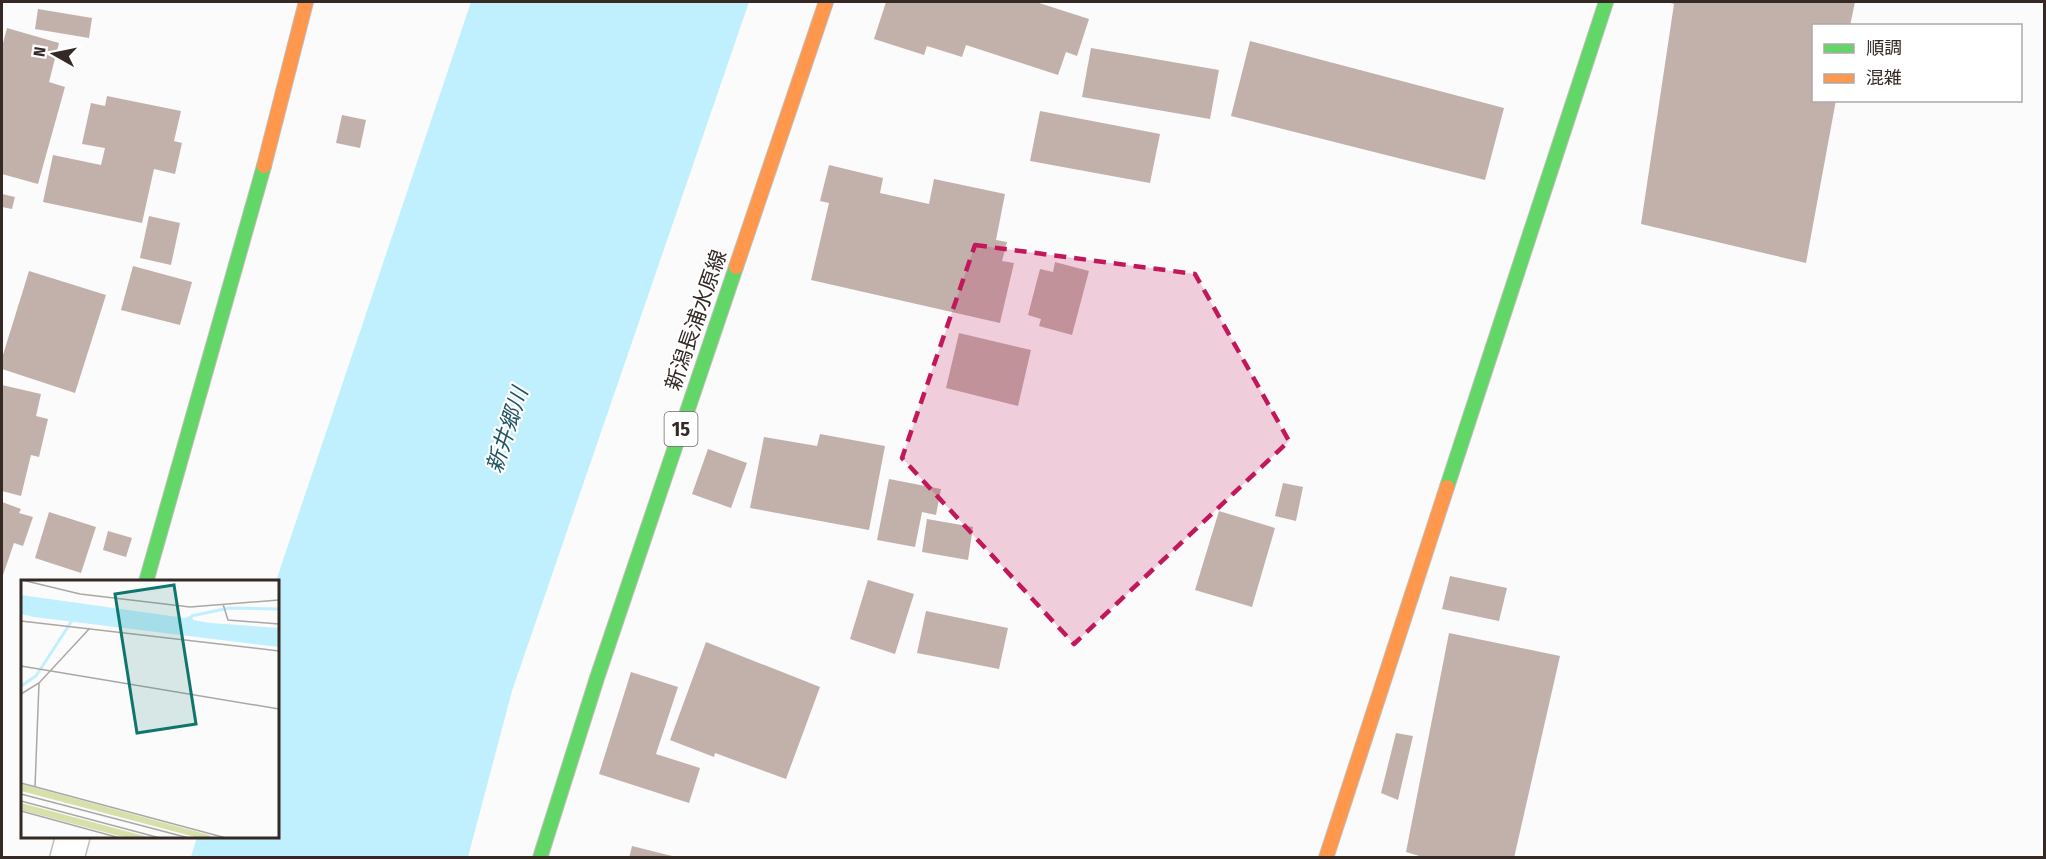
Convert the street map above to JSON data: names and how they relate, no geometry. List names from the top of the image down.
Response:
{
  "streets": {
    "street": ["新潟長浦水原線", "15"]
  },
  "water": ["新井郷川"],
  "legend": ["順調", "混雑"],
  "north": "left"
}
